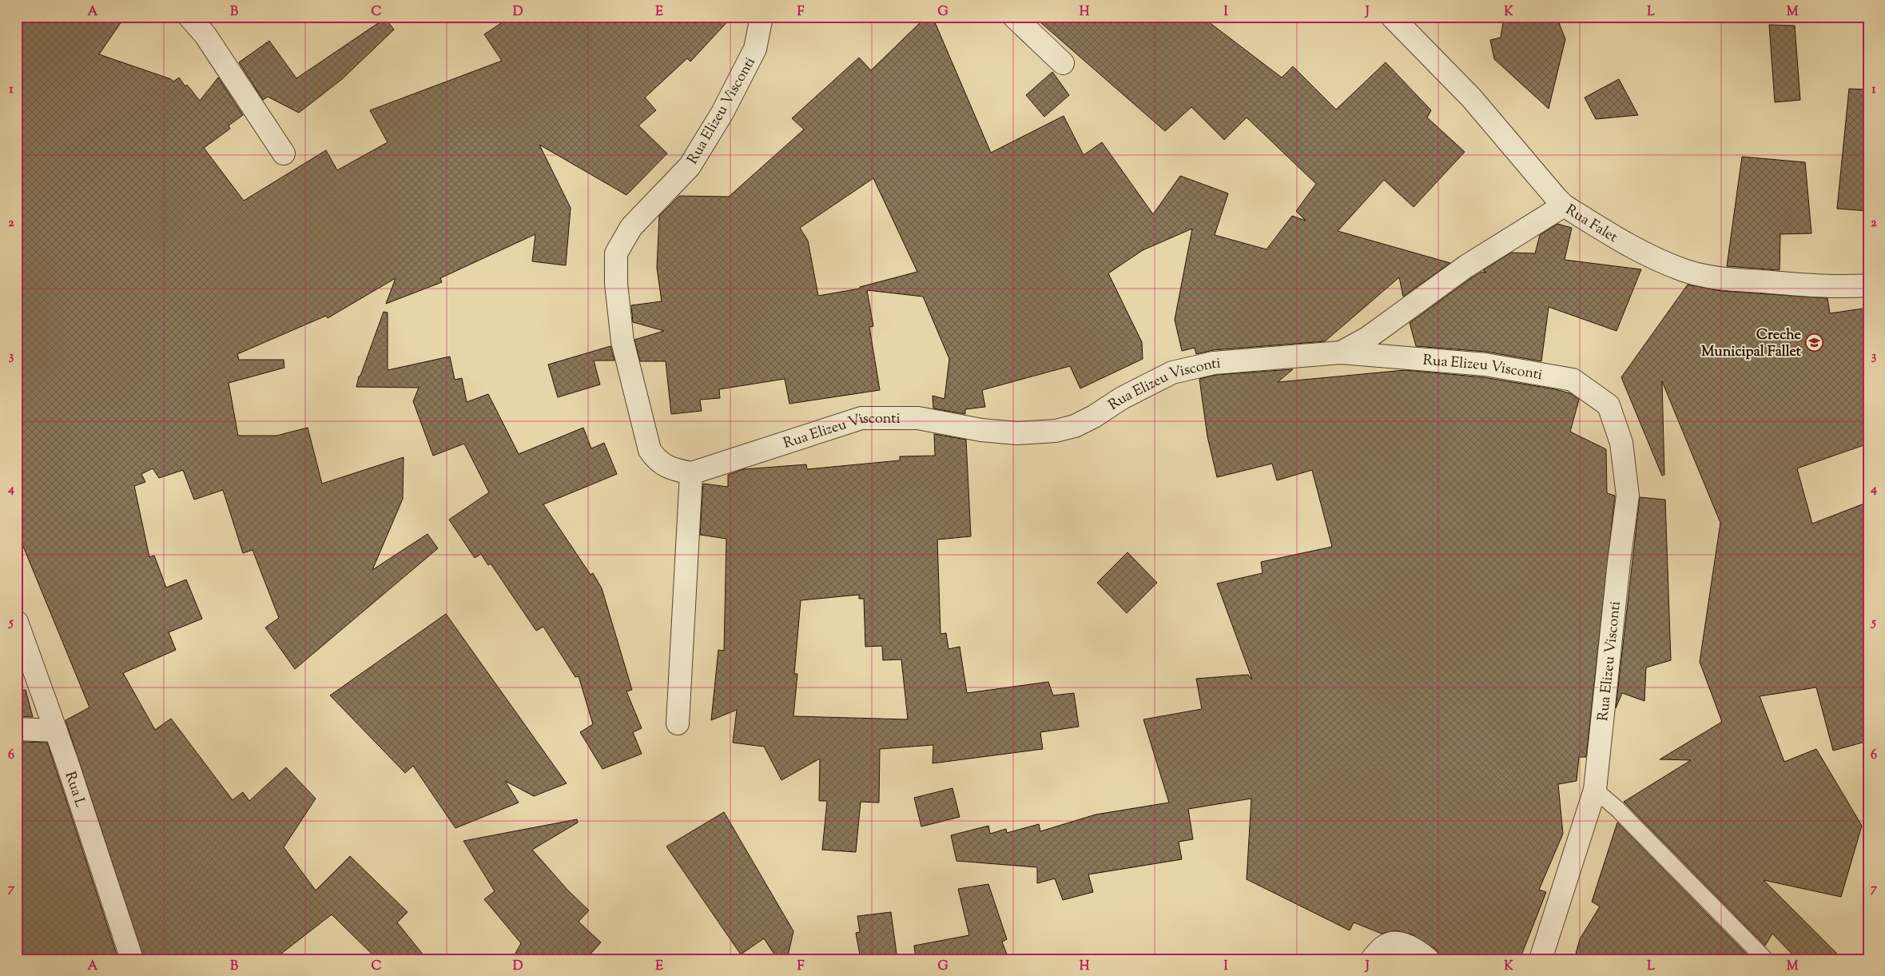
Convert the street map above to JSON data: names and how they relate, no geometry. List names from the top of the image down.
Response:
{
  "streets": {
    "street": ["Rua Elizeu Visconti", "Rua Falet", "Rua L"]
  },
  "places": {
    "school or university": ["Creche Municipal Fallet"]
  },
  "grid": {
    "columns": [
      "A",
      "B",
      "C",
      "D",
      "E",
      "F",
      "G",
      "H",
      "I",
      "J",
      "K",
      "L",
      "M"
    ],
    "rows": [
      "1",
      "2",
      "3",
      "4",
      "5",
      "6",
      "7"
    ]
  }
}
